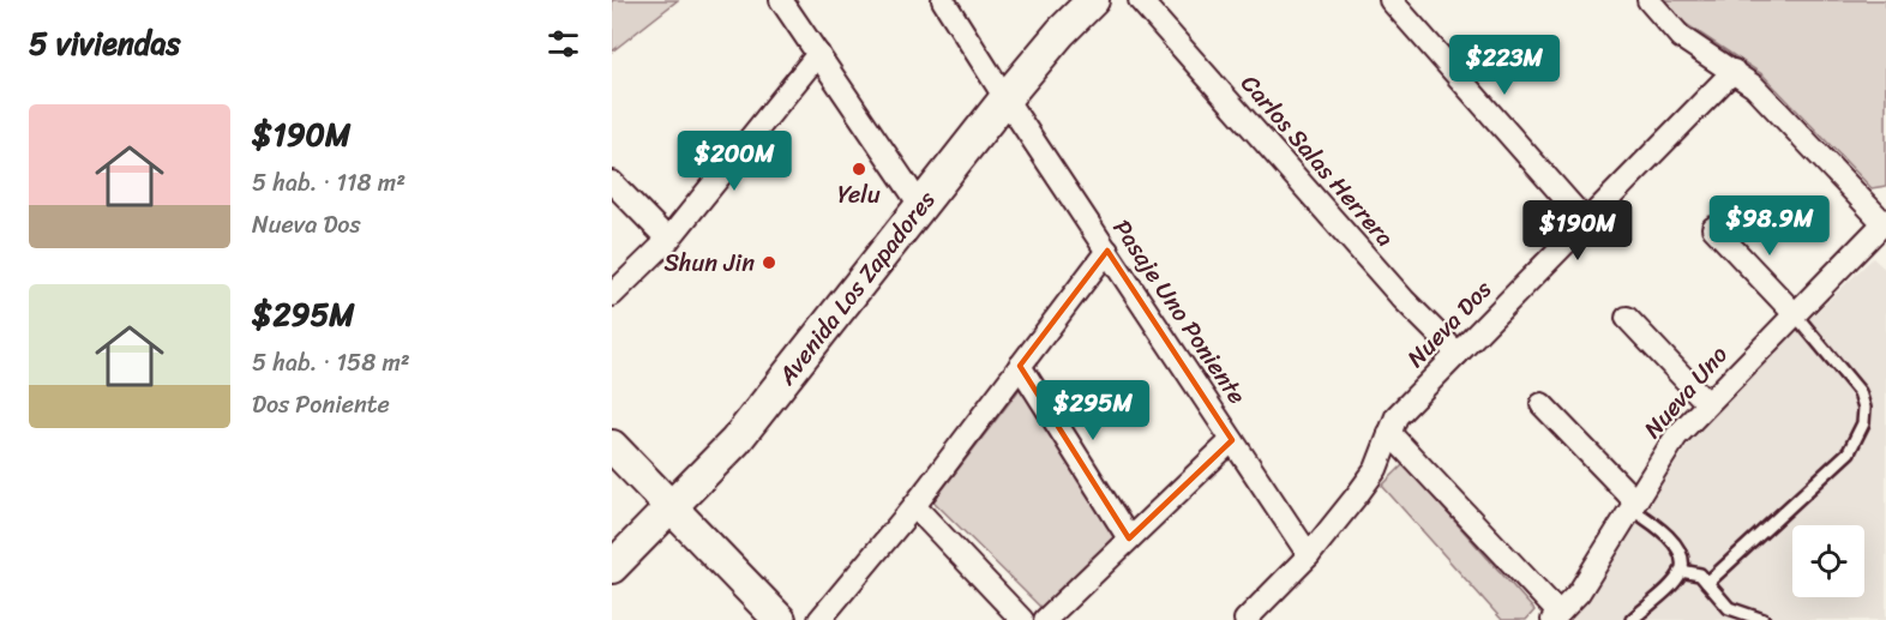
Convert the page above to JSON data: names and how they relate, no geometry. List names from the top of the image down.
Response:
{
  "streets": {
    "main road": ["Avenida Los Zapadores"],
    "street": [
      "Carlos Salas Herrera",
      "Pasaje Uno Poniente",
      "Nueva Dos",
      "Nueva Uno"
    ]
  },
  "crossings": [
    ["Carlos Salas Herrera", "Nueva Dos"],
    ["Avenida Los Zapadores", "Pasaje Uno Poniente"],
    ["Pasaje Uno Poniente", "Nueva Dos"]
  ],
  "places": ["Yelu", "Shun Jin"],
  "page": {
    "heading": "5 viviendas",
    "price": [
      "$223M",
      "$200M",
      "$98.9M",
      "$190M",
      "$295M"
    ],
    "list": [
      {
        "name": "$190M",
        "note": "5 hab. · 118 m² · Nueva Dos"
      },
      {
        "name": "$295M",
        "note": "5 hab. · 158 m² · Dos Poniente"
      }
    ]
  }
}
